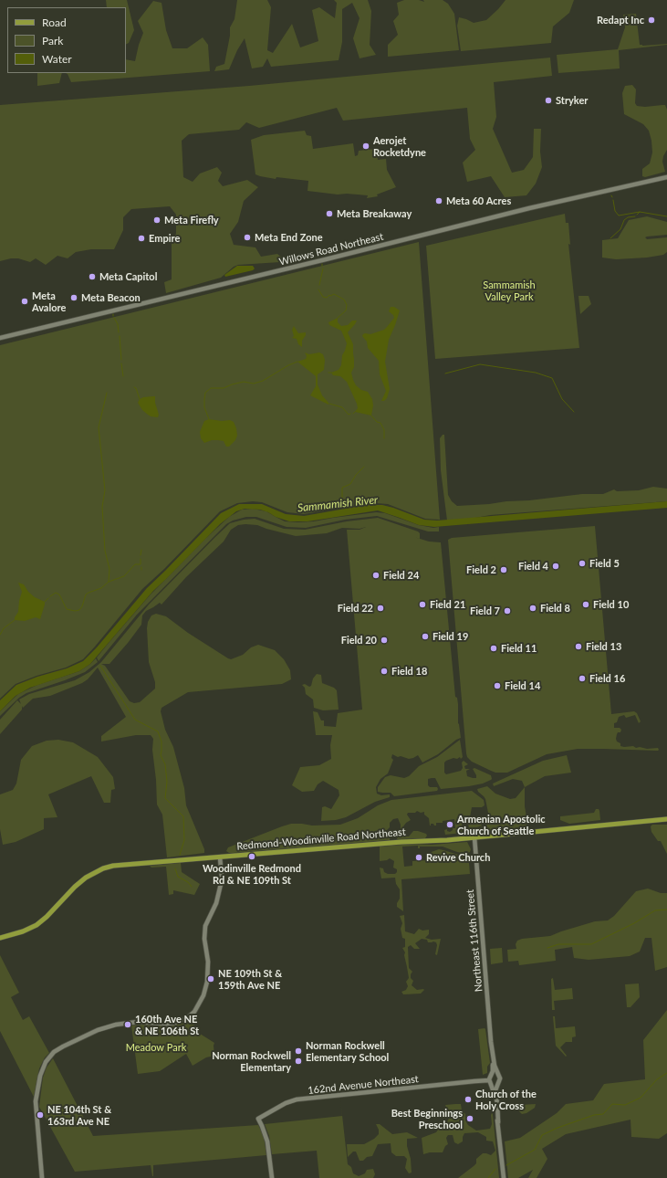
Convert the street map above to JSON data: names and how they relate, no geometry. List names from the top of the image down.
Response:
{
  "streets": {
    "main road": ["Redmond-Woodinville Road Northeast"],
    "street": ["Willows Road Northeast", "Northeast 116th Street", "162nd Avenue Northeast"]
  },
  "crossings": [
    ["Redmond-Woodinville Road Northeast", "Northeast 116th Street"],
    ["Northeast 116th Street", "162nd Avenue Northeast"]
  ],
  "water": ["Sammamish River"],
  "parks": ["Sammamish Valley Park", "Meadow Park"],
  "places": [
    "Redapt Inc",
    "Stryker",
    "Aerojet Rocketdyne",
    "Meta 60 Acres",
    "Meta Breakaway",
    "Meta Firefly",
    "Meta End Zone",
    "Empire",
    "Meta Capitol",
    "Meta Beacon",
    "Meta Avalore",
    "Field 5",
    "Field 4",
    "Field 2",
    "Field 24",
    "Field 21",
    "Field 10",
    "Field 22",
    "Field 8",
    "Field 7",
    "Field 19",
    "Field 20",
    "Field 13",
    "Field 11",
    "Field 18",
    "Field 16",
    "Field 14",
    "Armenian Apostolic Church of Seattle",
    "Woodinville Redmond Rd & NE 109th St",
    "Revive Church",
    "NE 109th St & 159th Ave NE",
    "160th Ave NE & NE 106th St",
    "Norman Rockwell Elementary School",
    "Norman Rockwell Elementary",
    "Church of the Holy Cross",
    "NE 104th St & 163rd Ave NE",
    "Best Beginnings Preschool"
  ],
  "legend": ["Road", "Park", "Water"]
}
